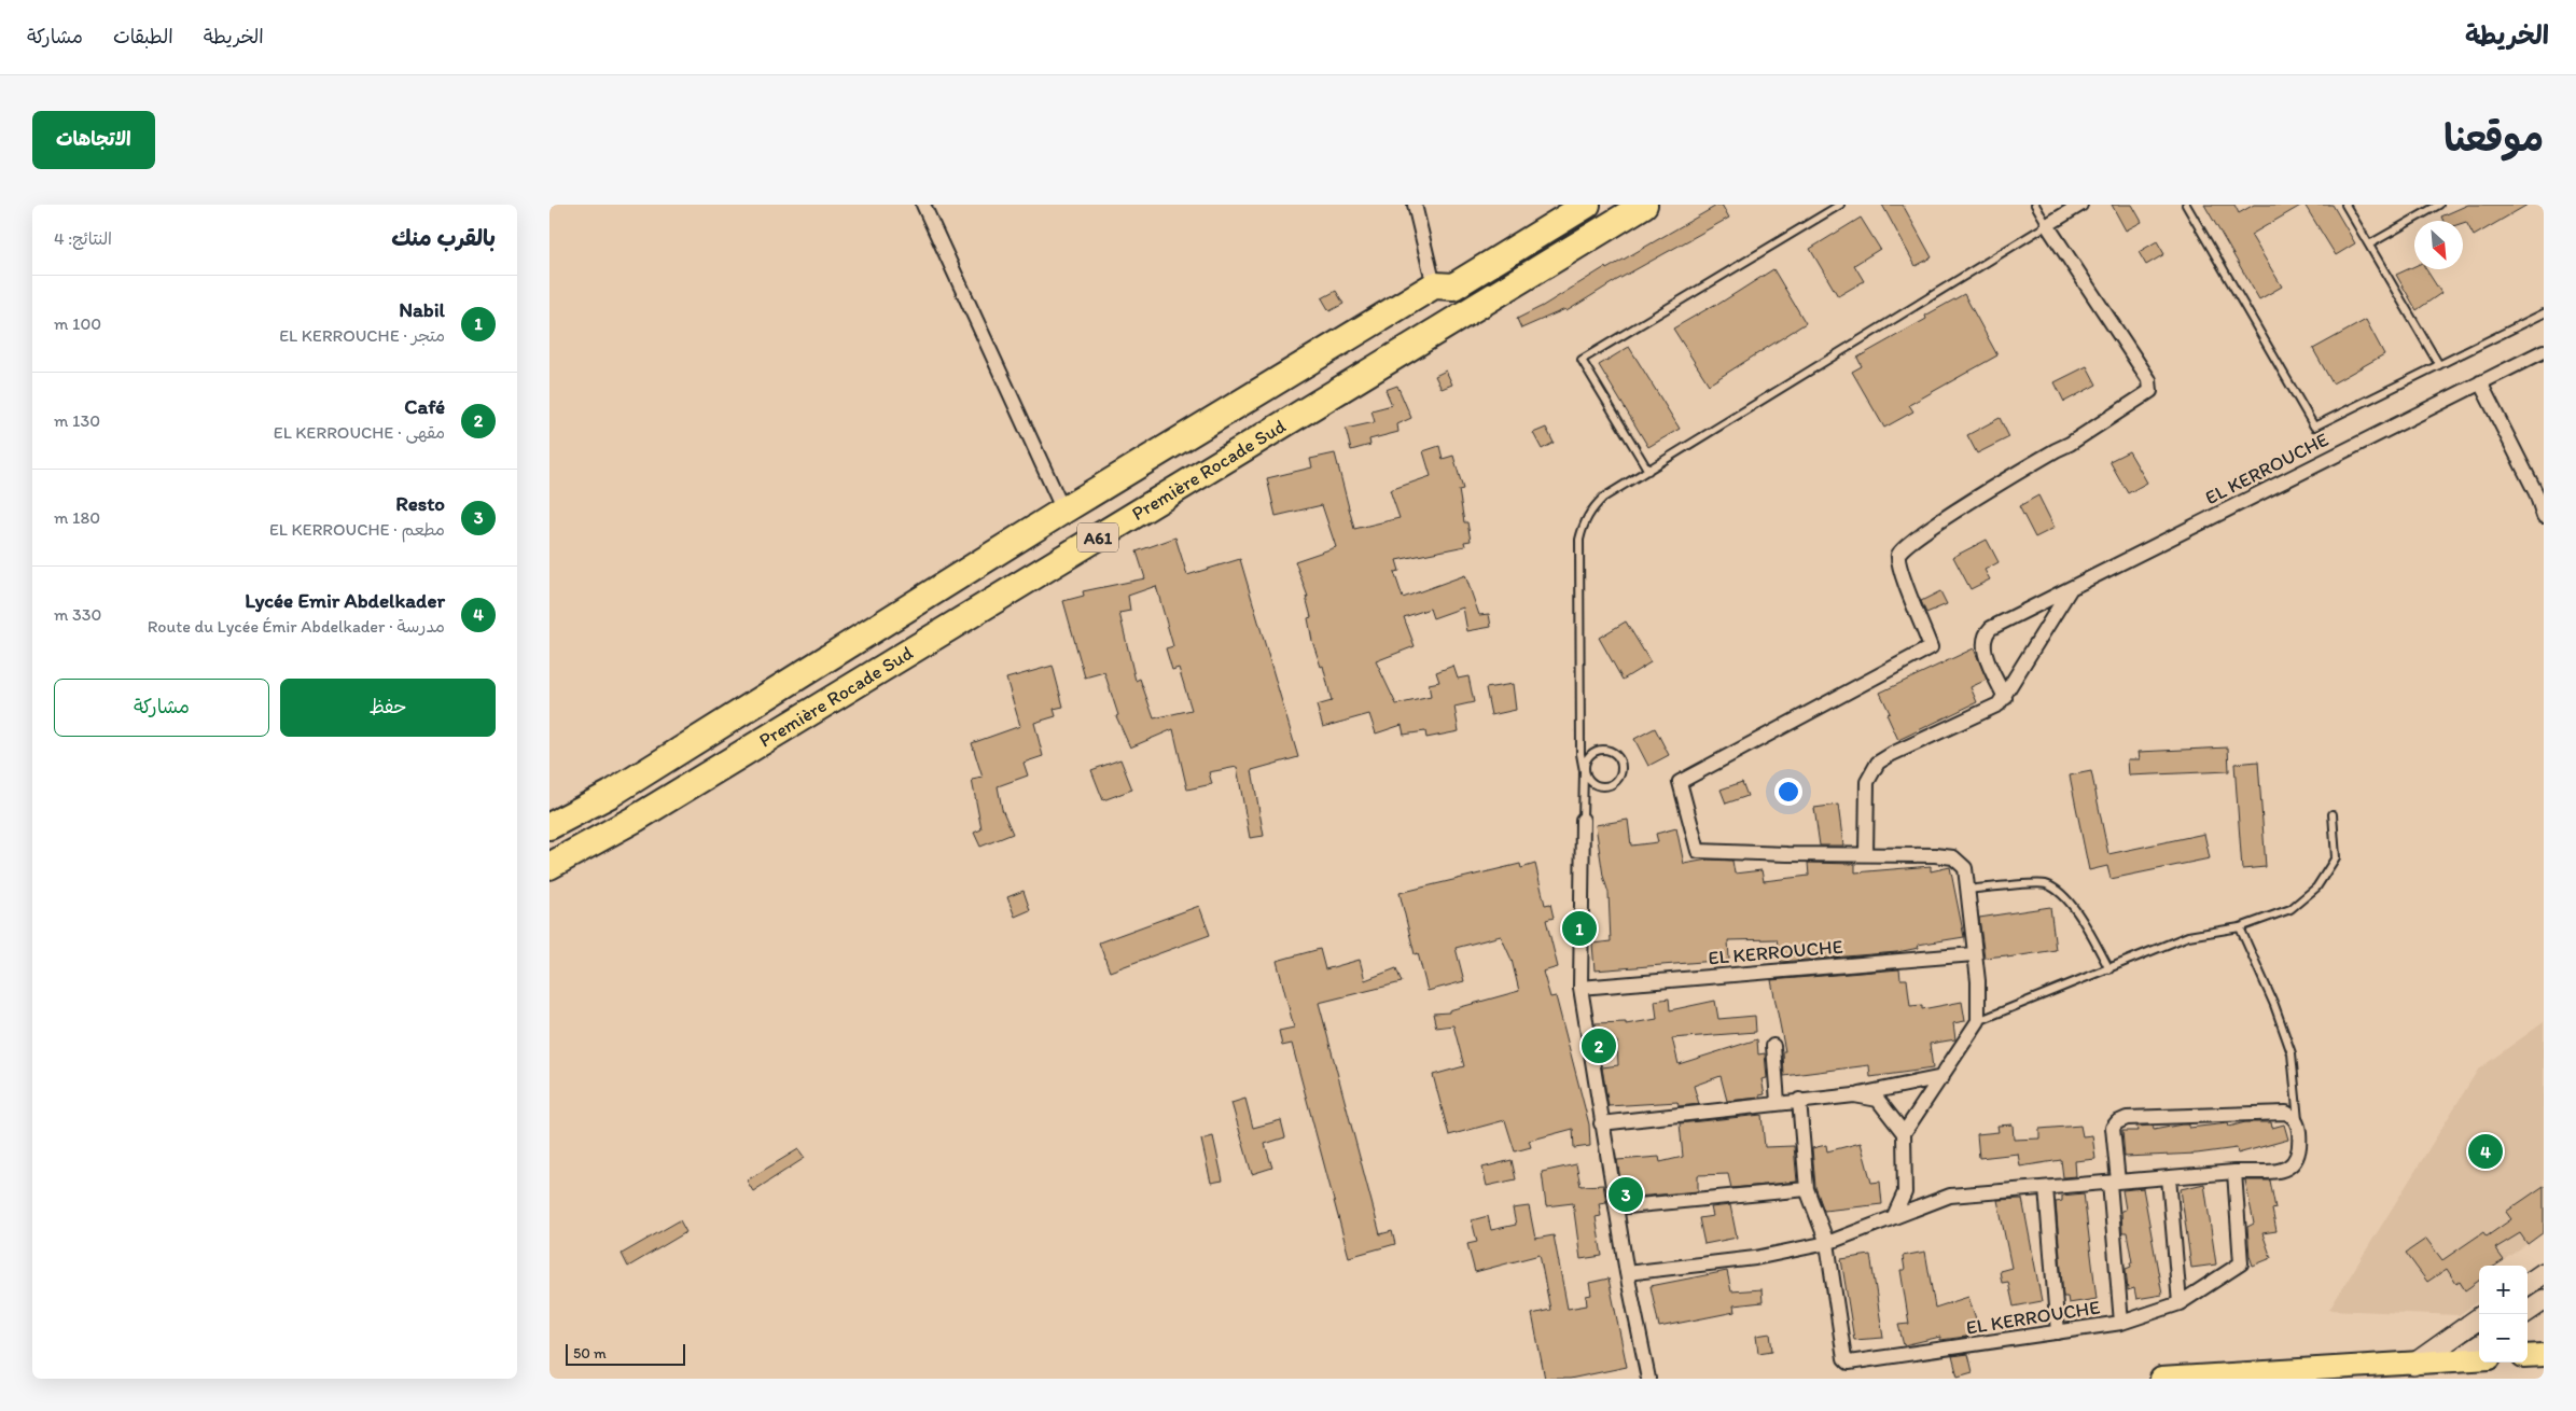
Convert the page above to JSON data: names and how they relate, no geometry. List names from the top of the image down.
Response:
{
  "streets": {
    "highway": ["Première Rocade Sud", "A61"],
    "street": ["EL KERROUCHE"]
  },
  "scale_bar": "50 m",
  "north": "bottom right",
  "page": {
    "header": "الخريطة",
    "nav": ["الخريطة", "الطبقات", "مشاركة"],
    "title": "موقعنا",
    "buttons": [
      "الاتجاهات",
      ["حفظ", "مشاركة"]
    ],
    "heading": ["بالقرب منك", "النتائج: 4"],
    "list": [
      {
        "mark": "1",
        "name": "Nabil",
        "note": "متجر · EL KERROUCHE",
        "value": "100 m"
      },
      {
        "mark": "2",
        "name": "Café",
        "note": "مقهى · EL KERROUCHE",
        "value": "130 m"
      },
      {
        "mark": "3",
        "name": "Resto",
        "note": "مطعم · EL KERROUCHE",
        "value": "180 m"
      },
      {
        "mark": "4",
        "name": "Lycée Emir Abdelkader",
        "note": "مدرسة · Route du Lycée Émir Abdelkader",
        "value": "330 m"
      }
    ],
    "pins": [
      "1",
      "2",
      "4",
      "3"
    ],
    "map_buttons": ["+", "−"],
    "scale": "50 m"
  }
}
